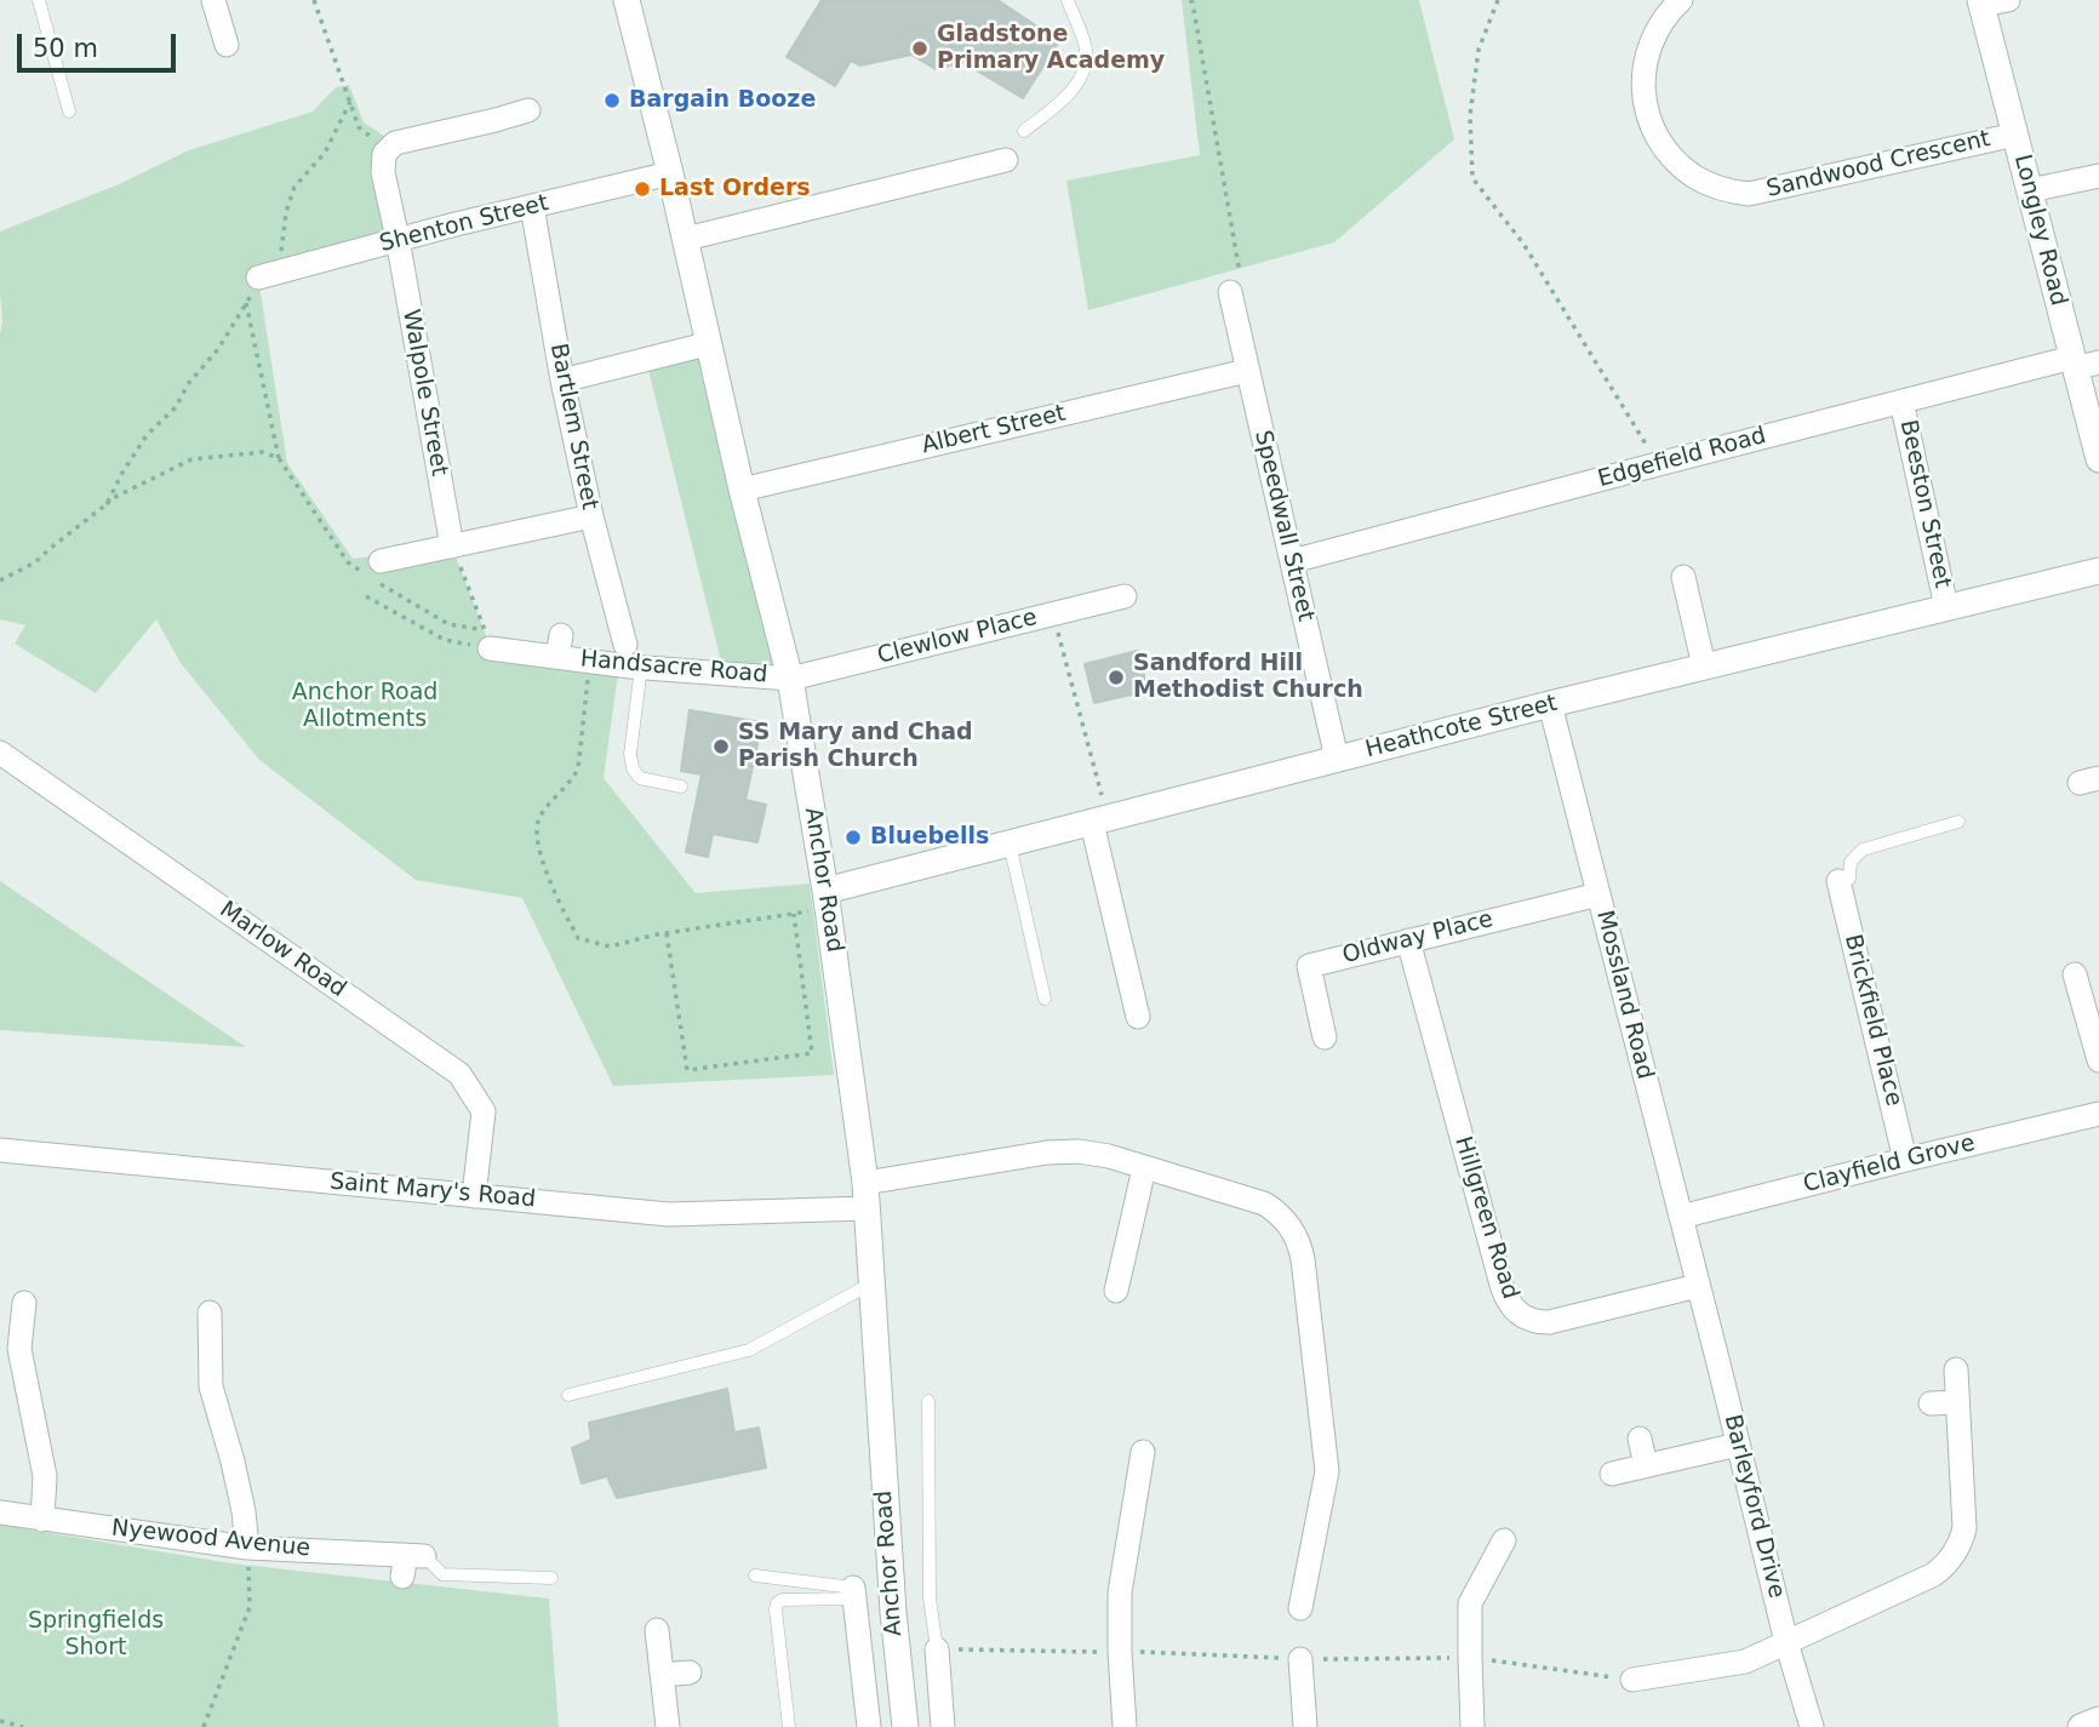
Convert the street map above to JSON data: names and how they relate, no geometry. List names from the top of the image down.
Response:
{
  "streets": {
    "street": [
      "Sandwood Crescent",
      "Shenton Street",
      "Longley Road",
      "Walpole Street",
      "Bartlem Street",
      "Albert Street",
      "Edgefield Road",
      "Beeston Street",
      "Speedwall Street",
      "Clewlow Place",
      "Handsacre Road",
      "Heathcote Street",
      "Anchor Road",
      "Oldway Place",
      "Marlow Road",
      "Mossland Road",
      "Brickfield Place",
      "Clayfield Grove",
      "Saint Mary's Road",
      "Hillgreen Road",
      "Barleyford Drive",
      "Nyewood Avenue"
    ]
  },
  "crossings": [
    ["Sandwood Crescent", "Longley Road"],
    ["Shenton Street", "Walpole Street"],
    ["Shenton Street", "Bartlem Street"],
    ["Shenton Street", "Anchor Road"],
    ["Longley Road", "Edgefield Road"],
    ["Albert Street", "Speedwall Street"],
    ["Albert Street", "Anchor Road"],
    ["Edgefield Road", "Beeston Street"],
    ["Edgefield Road", "Speedwall Street"],
    ["Beeston Street", "Heathcote Street"],
    ["Speedwall Street", "Heathcote Street"],
    ["Clewlow Place", "Handsacre Road"],
    ["Clewlow Place", "Anchor Road"],
    ["Handsacre Road", "Anchor Road"],
    ["Heathcote Street", "Anchor Road"],
    ["Heathcote Street", "Mossland Road"],
    ["Anchor Road", "Saint Mary's Road"],
    ["Oldway Place", "Mossland Road"],
    ["Oldway Place", "Hillgreen Road"],
    ["Marlow Road", "Saint Mary's Road"],
    ["Mossland Road", "Clayfield Grove"],
    ["Mossland Road", "Hillgreen Road"],
    ["Mossland Road", "Barleyford Drive"],
    ["Brickfield Place", "Clayfield Grove"],
    ["Hillgreen Road", "Barleyford Drive"]
  ],
  "parks": ["Anchor Road Allotments", "Springfields Short"],
  "places": [
    "Gladstone Primary Academy",
    "Bargain Booze",
    "Last Orders",
    "Sandford Hill Methodist Church",
    "SS Mary and Chad Parish Church",
    "Bluebells"
  ],
  "scale_bar": "50 m"
}
